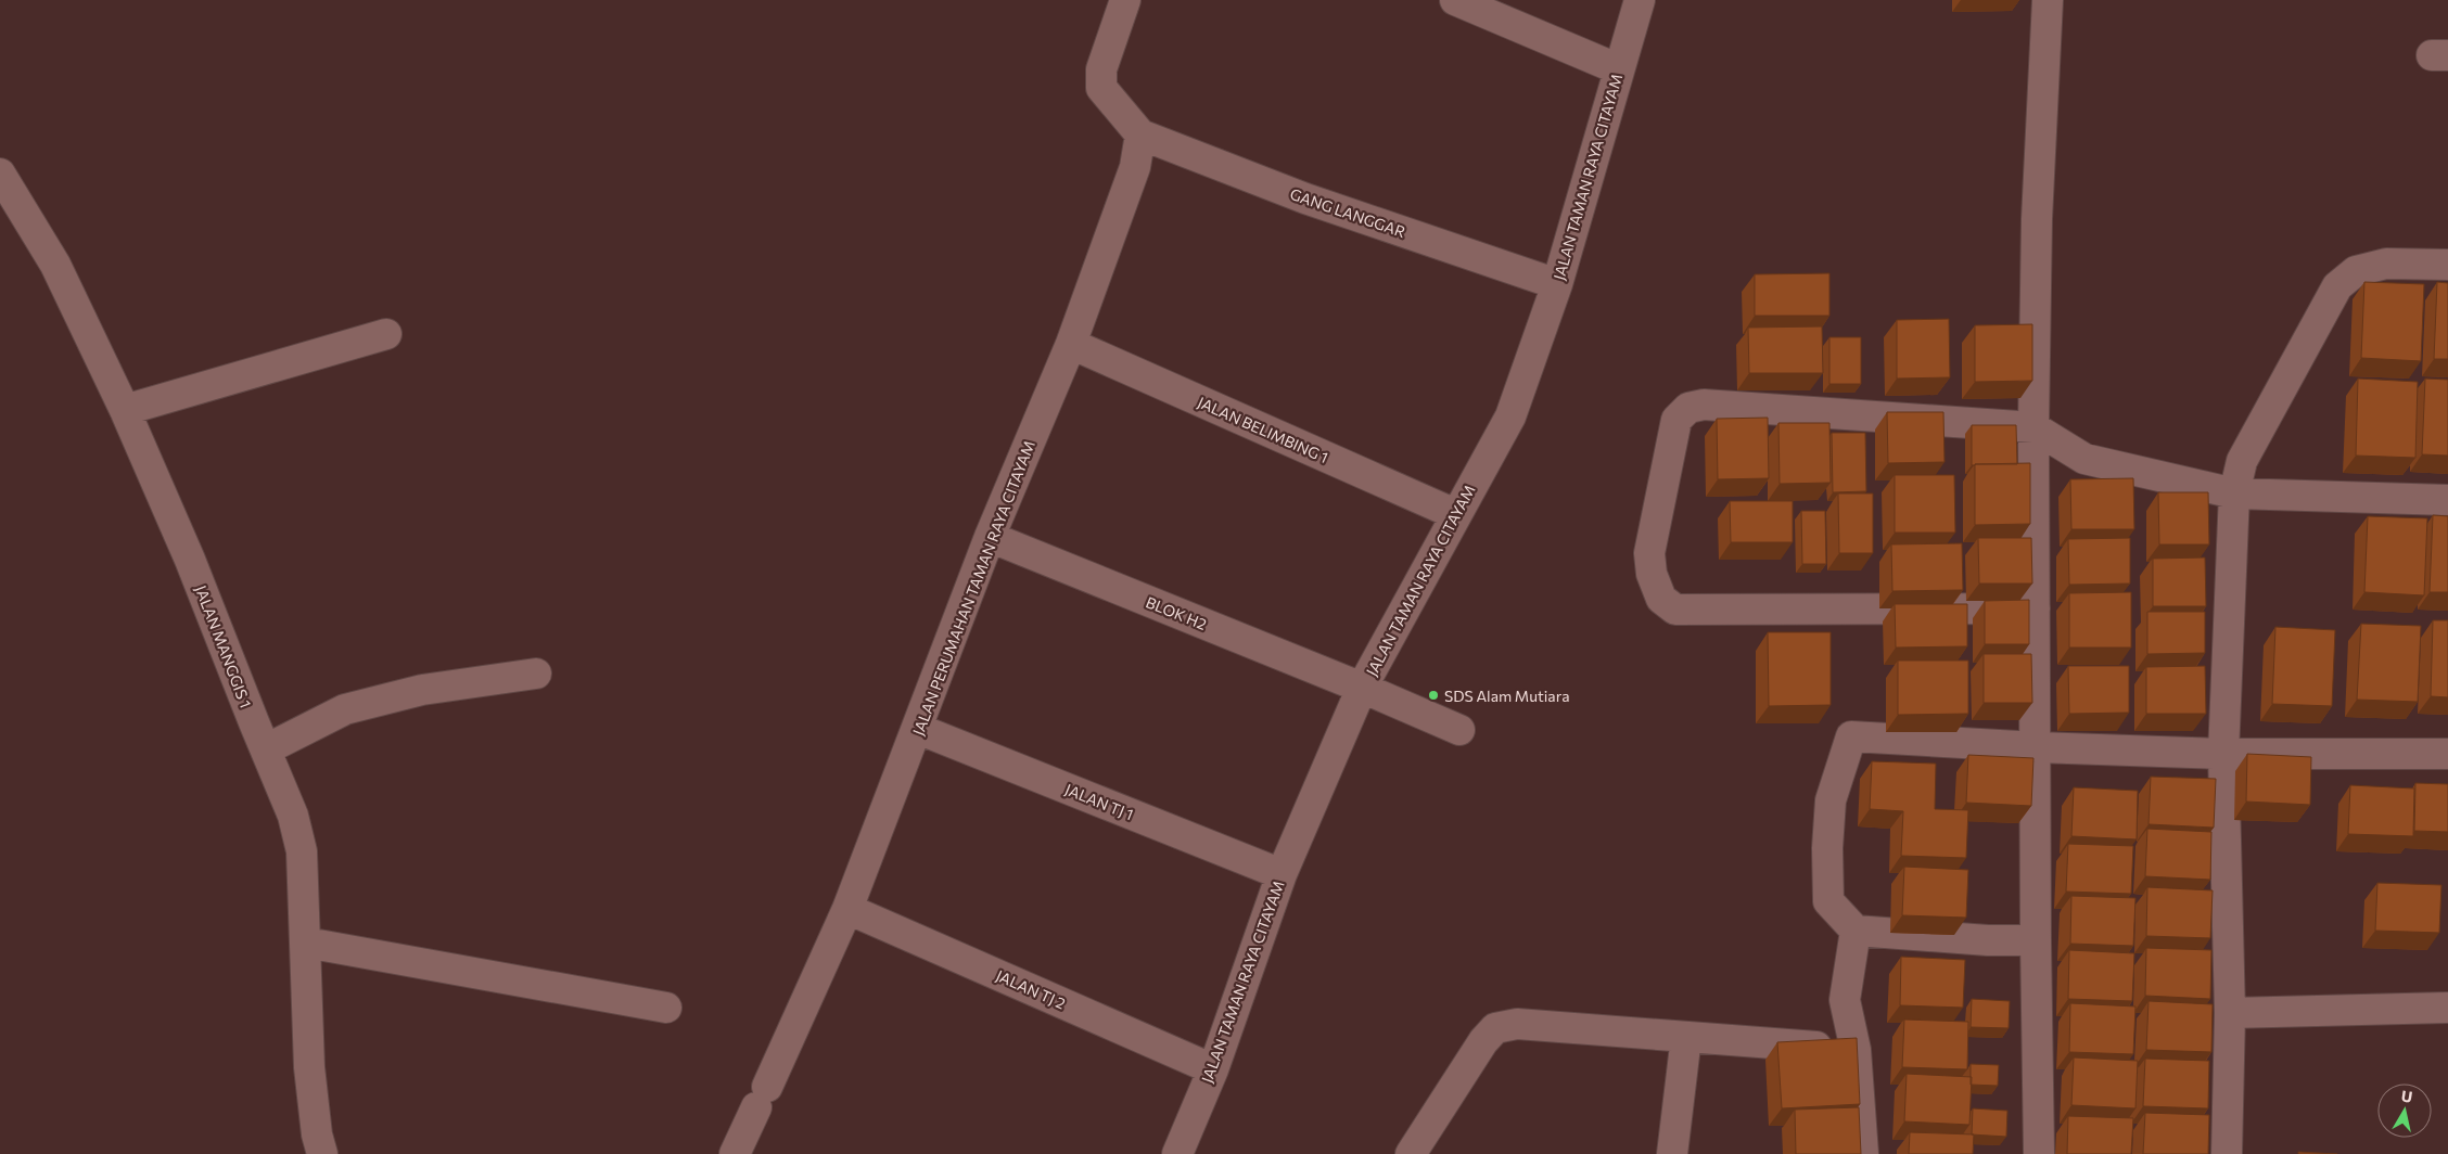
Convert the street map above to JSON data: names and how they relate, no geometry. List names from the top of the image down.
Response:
{
  "streets": {
    "street": [
      "JALAN TAMAN RAYA CITAYAM",
      "GANG LANGGAR",
      "JALAN BELIMBING 1",
      "JALAN PERUMAHAN TAMAN RAYA CITAYAM",
      "BLOK H2",
      "JALAN MANGGIS 1",
      "JALAN TJ 1",
      "JALAN TJ 2"
    ]
  },
  "crossings": [
    ["JALAN TAMAN RAYA CITAYAM", "GANG LANGGAR"],
    ["JALAN TAMAN RAYA CITAYAM", "JALAN BELIMBING 1"],
    ["JALAN TAMAN RAYA CITAYAM", "BLOK H2"],
    ["JALAN TAMAN RAYA CITAYAM", "JALAN TJ 1"],
    ["JALAN TAMAN RAYA CITAYAM", "JALAN TJ 2"],
    ["GANG LANGGAR", "JALAN PERUMAHAN TAMAN RAYA CITAYAM"],
    ["JALAN BELIMBING 1", "JALAN PERUMAHAN TAMAN RAYA CITAYAM"],
    ["JALAN PERUMAHAN TAMAN RAYA CITAYAM", "BLOK H2"],
    ["JALAN PERUMAHAN TAMAN RAYA CITAYAM", "JALAN TJ 1"],
    ["JALAN PERUMAHAN TAMAN RAYA CITAYAM", "JALAN TJ 2"]
  ],
  "places": ["SDS Alam Mutiara"],
  "north": "top"
}
